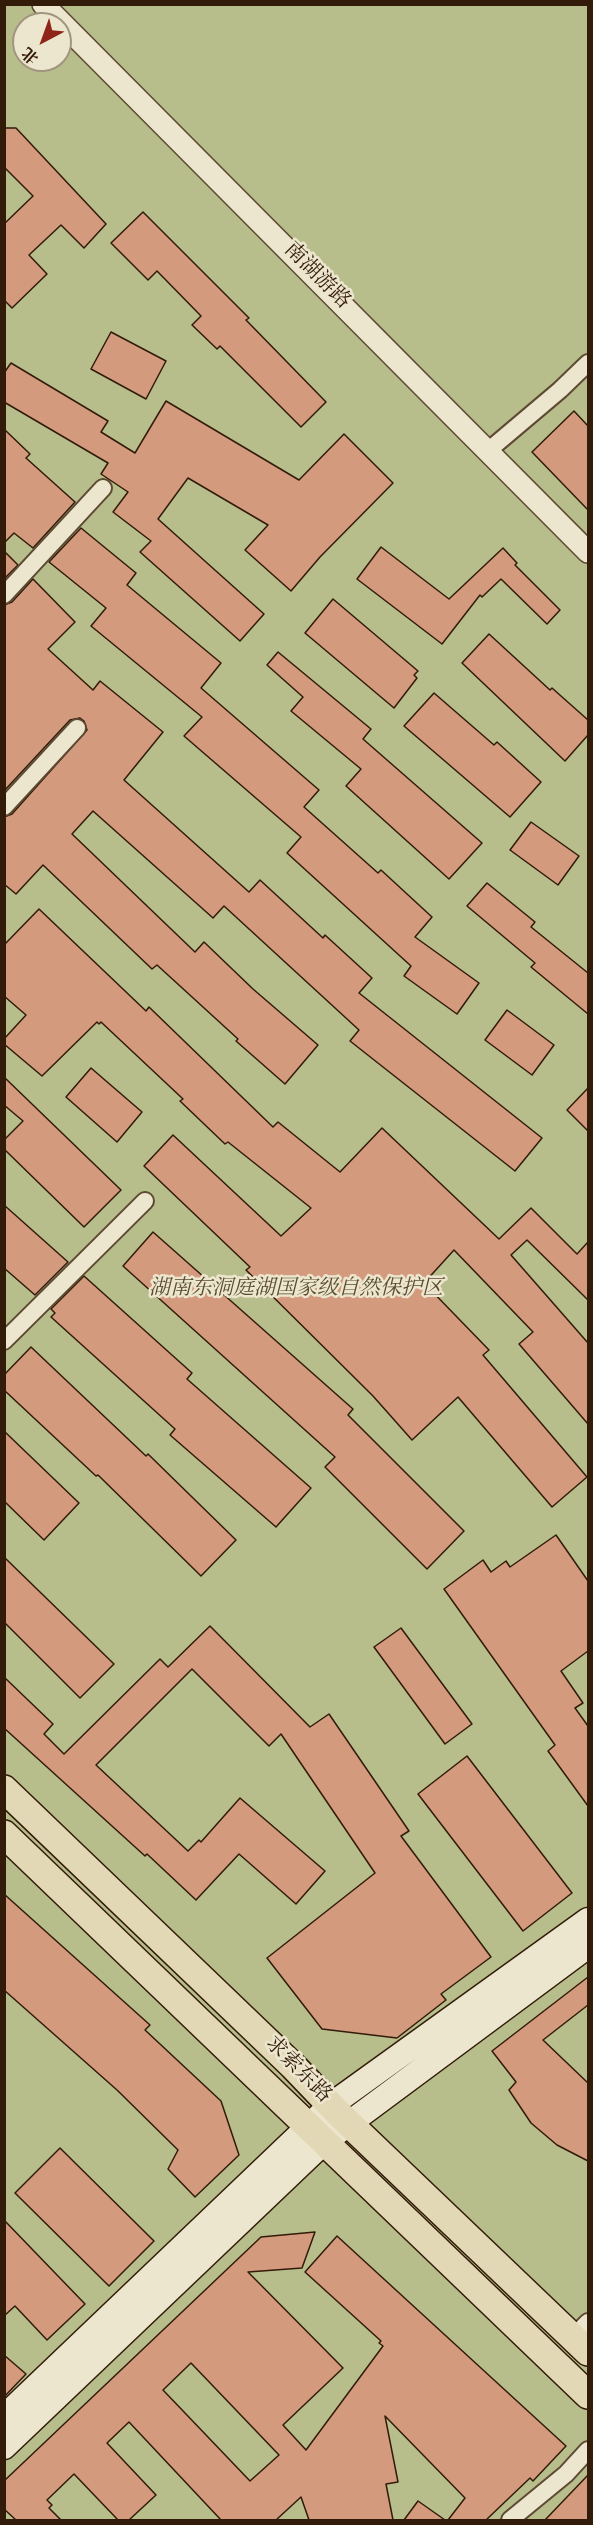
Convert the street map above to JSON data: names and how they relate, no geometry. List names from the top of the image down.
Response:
{
  "streets": {
    "main road": ["求索东路"],
    "street": ["南湖游路"]
  },
  "parks": ["湖南东洞庭湖国家级自然保护区"],
  "north": "bottom left"
}
